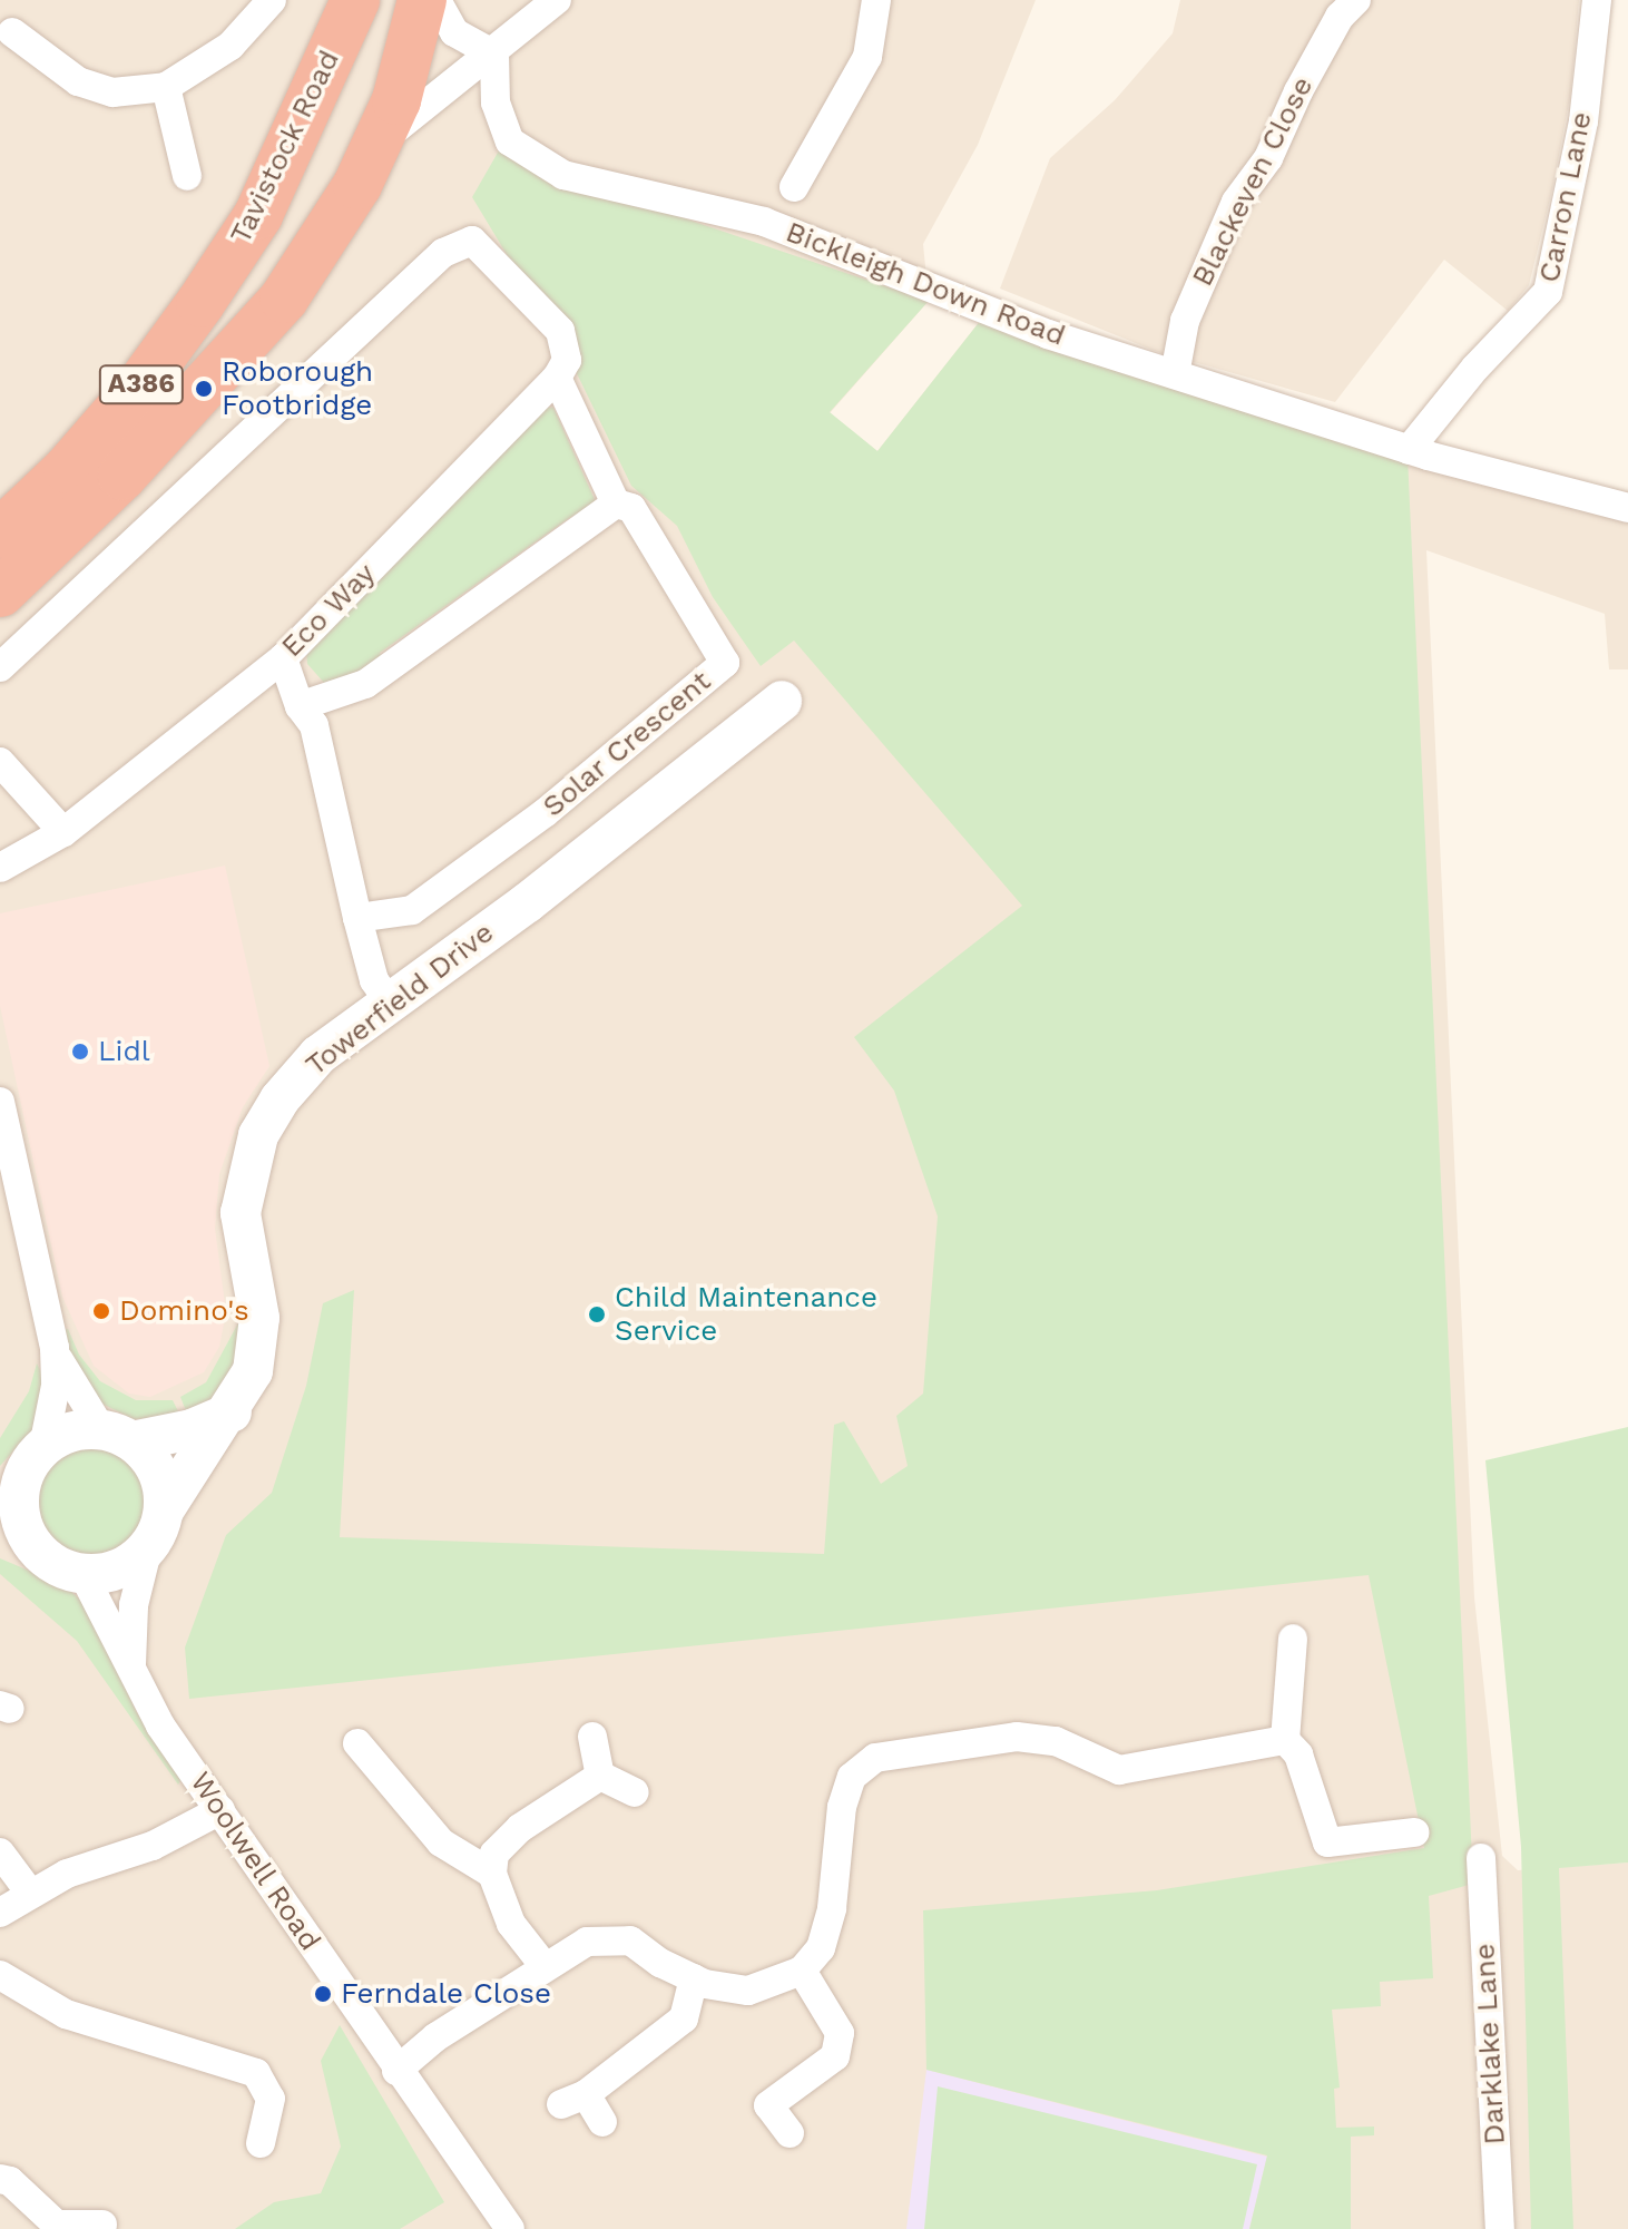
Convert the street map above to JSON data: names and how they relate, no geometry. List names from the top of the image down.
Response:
{
  "streets": {
    "highway": ["Tavistock Road", "A386"],
    "street": [
      "Blackeven Close",
      "Carron Lane",
      "Bickleigh Down Road",
      "Eco Way",
      "Solar Crescent",
      "Towerfield Drive",
      "Woolwell Road",
      "Darklake Lane"
    ]
  },
  "crossings": [
    ["Blackeven Close", "Bickleigh Down Road"],
    ["Carron Lane", "Bickleigh Down Road"],
    ["Towerfield Drive", "Woolwell Road"]
  ],
  "places": [
    "Roborough Footbridge",
    "Lidl",
    "Domino's",
    "Child Maintenance Service",
    "Ferndale Close"
  ]
}
